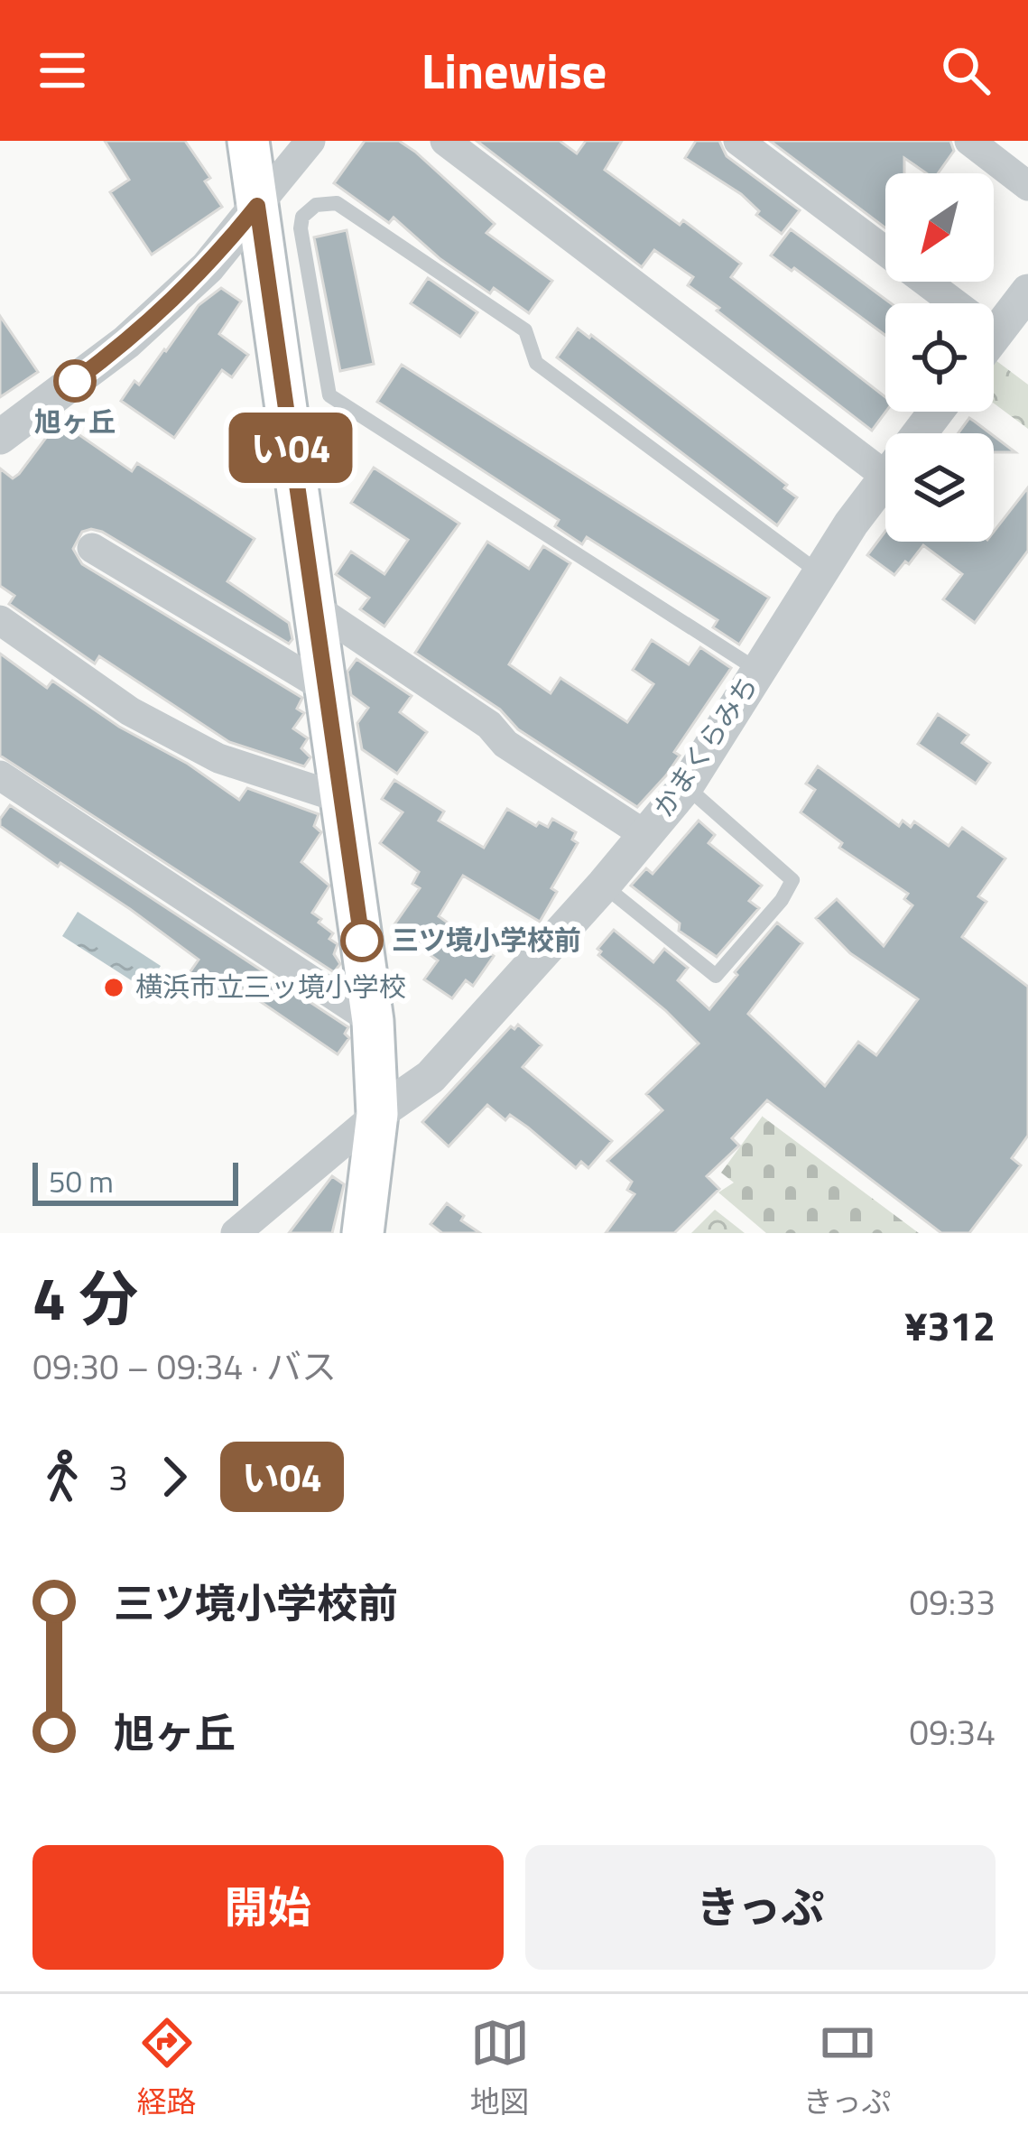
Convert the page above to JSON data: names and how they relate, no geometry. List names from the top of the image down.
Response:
{
  "streets": {
    "street": ["かまくらみち"]
  },
  "places": ["旭ヶ丘", "三ツ境小学校前", "横浜市立三ッ境小学校"],
  "lines": ["bus line い04"],
  "scale_bar": "50 m",
  "north": "bottom left",
  "page": {
    "header": "Linewise",
    "on_map": "い04",
    "scale": "50 m",
    "heading": ["4 分", "09:30 – 09:34 · バス", "¥312"],
    "legs": ["3", "い04"],
    "list": [
      {
        "name": "三ツ境小学校前",
        "value": "09:33"
      },
      {
        "name": "旭ヶ丘",
        "value": "09:34"
      }
    ],
    "buttons": ["開始", "きっぷ"],
    "tabs": ["経路", "地図", "きっぷ"]
  }
}
